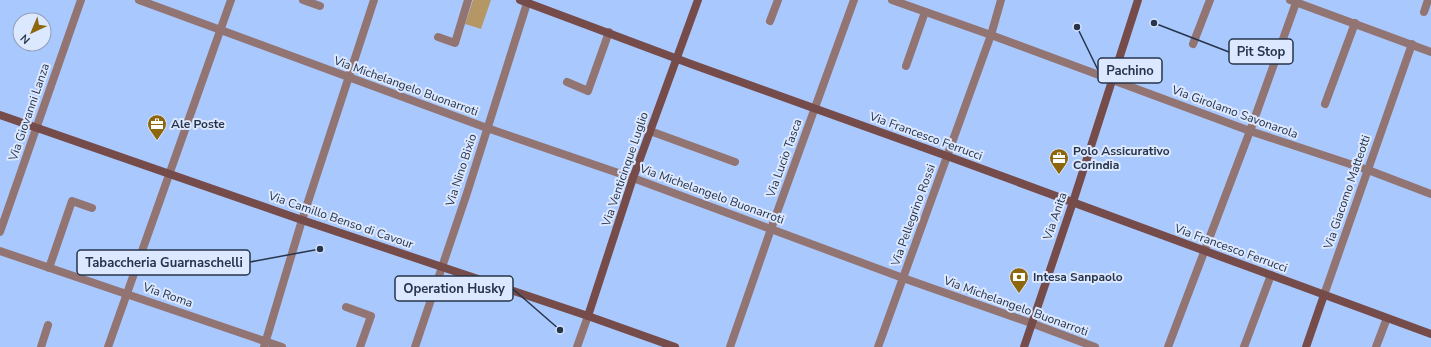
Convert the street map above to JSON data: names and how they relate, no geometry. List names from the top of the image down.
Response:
{
  "streets": {
    "street": [
      "Via Michelangelo Buonarroti",
      "Via Giovanni Lanza",
      "Via Girolamo Savonarola",
      "Via Francesco Ferrucci",
      "Via Lucio Tasca",
      "Via Venticinque Luglio",
      "Via Nino Bixio",
      "Via Giacomo Matteotti",
      "Via Pellegrino Rossi",
      "Via Anita",
      "Via Camillo Benso di Cavour",
      "Via Roma"
    ]
  },
  "crossings": [
    ["Via Michelangelo Buonarroti", "Via Lucio Tasca"],
    ["Via Michelangelo Buonarroti", "Via Venticinque Luglio"],
    ["Via Michelangelo Buonarroti", "Via Nino Bixio"],
    ["Via Michelangelo Buonarroti", "Via Pellegrino Rossi"],
    ["Via Michelangelo Buonarroti", "Via Anita"],
    ["Via Giovanni Lanza", "Via Camillo Benso di Cavour"],
    ["Via Girolamo Savonarola", "Via Giacomo Matteotti"],
    ["Via Girolamo Savonarola", "Via Pellegrino Rossi"],
    ["Via Girolamo Savonarola", "Via Anita"],
    ["Via Francesco Ferrucci", "Via Lucio Tasca"],
    ["Via Francesco Ferrucci", "Via Venticinque Luglio"],
    ["Via Francesco Ferrucci", "Via Nino Bixio"],
    ["Via Francesco Ferrucci", "Via Giacomo Matteotti"],
    ["Via Francesco Ferrucci", "Via Pellegrino Rossi"],
    ["Via Francesco Ferrucci", "Via Anita"],
    ["Via Venticinque Luglio", "Via Camillo Benso di Cavour"],
    ["Via Nino Bixio", "Via Camillo Benso di Cavour"]
  ],
  "places": {
    "other": [
      "Pit Stop",
      "Pachino",
      "Tabaccheria Guarnaschelli",
      "Operation Husky"
    ],
    "office": ["Ale Poste", "Polo Assicurativo Corindia"],
    "bank": ["Intesa Sanpaolo"]
  },
  "north": "bottom left"
}
